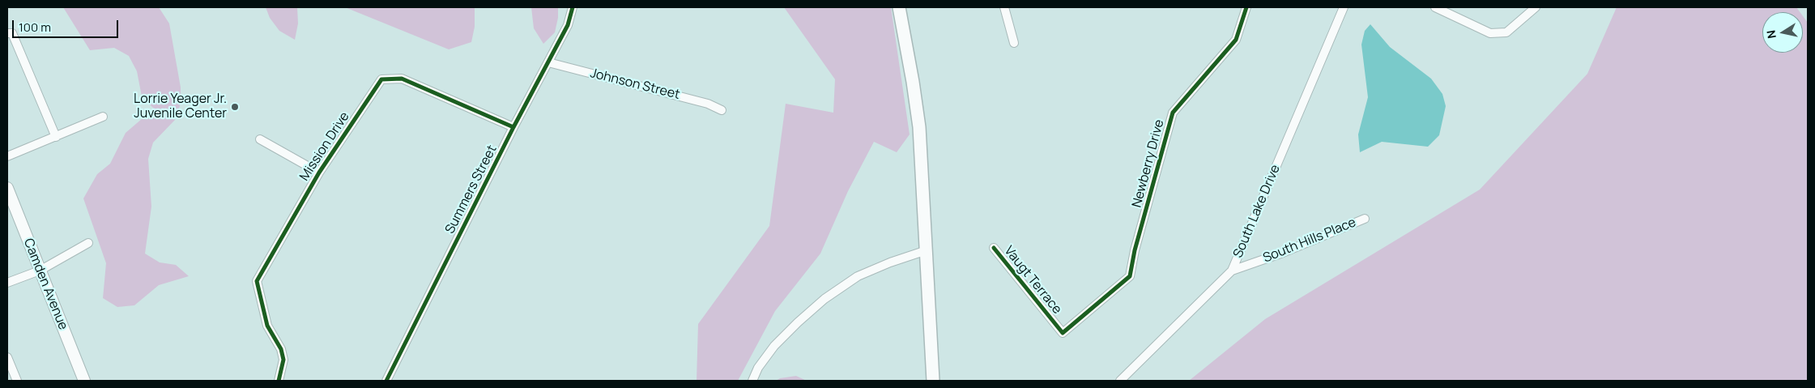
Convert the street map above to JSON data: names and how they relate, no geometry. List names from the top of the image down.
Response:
{
  "streets": {
    "street": [
      "Johnson Street",
      "Mission Drive",
      "Newberry Drive",
      "Summers Street",
      "South Lake Drive",
      "South Hills Place",
      "Vaugt Terrace",
      "Camden Avenue"
    ]
  },
  "crossings": [
    ["Johnson Street", "Summers Street"],
    ["Mission Drive", "Summers Street"],
    ["Newberry Drive", "Vaugt Terrace"],
    ["South Lake Drive", "South Hills Place"]
  ],
  "places": ["Lorrie Yeager Jr. Juvenile Center"],
  "scale_bar": "100 m",
  "north": "left"
}
